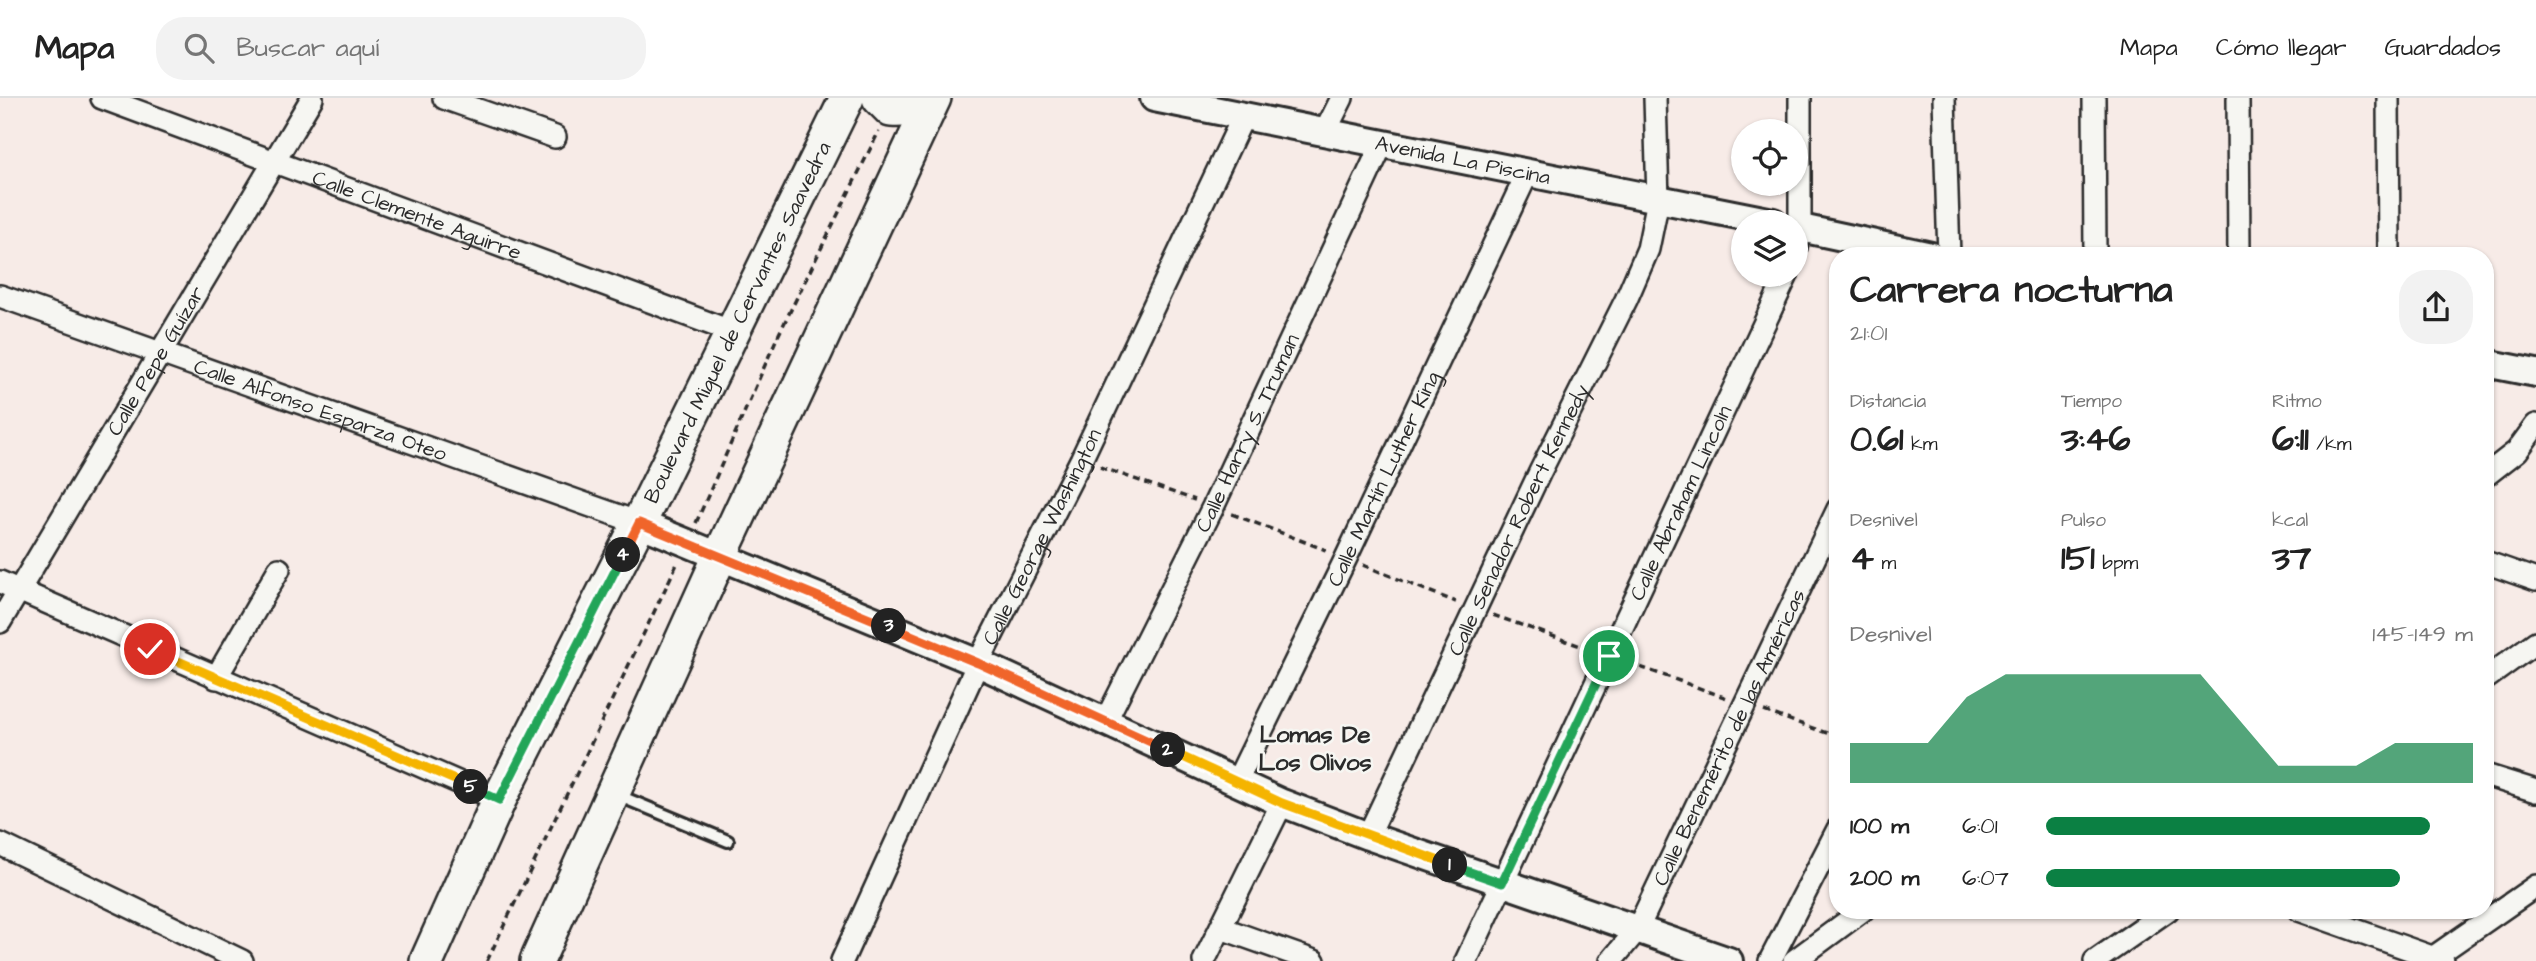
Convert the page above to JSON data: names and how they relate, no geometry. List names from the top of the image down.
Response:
{
  "streets": {
    "main road": ["Boulevard Miguel de Cervantes Saavedra"],
    "street": [
      "Avenida La Piscina",
      "Calle Clemente Aguirre",
      "Calle Pepe Guízar",
      "Calle Alfonso Esparza Oteo",
      "Calle Harry S. Truman",
      "Calle Martín Luther King",
      "Calle Abraham Lincoln",
      "Calle Senador Robert Kennedy",
      "Calle George Washington",
      "Calle Benemérito de las Américas"
    ]
  },
  "crossings": [
    ["Avenida La Piscina", "Calle Harry S. Truman"],
    ["Avenida La Piscina", "Calle Martín Luther King"],
    ["Avenida La Piscina", "Calle Senador Robert Kennedy"],
    ["Avenida La Piscina", "Calle George Washington"],
    ["Calle Clemente Aguirre", "Boulevard Miguel de Cervantes Saavedra"],
    ["Calle Clemente Aguirre", "Calle Pepe Guízar"],
    ["Boulevard Miguel de Cervantes Saavedra", "Calle Alfonso Esparza Oteo"],
    ["Calle Pepe Guízar", "Calle Alfonso Esparza Oteo"]
  ],
  "districts": ["Lomas De Los Olivos"],
  "page": {
    "header": "Mapa",
    "search": "Buscar aquí",
    "nav": ["Mapa", "Cómo llegar", "Guardados"],
    "heading": ["Carrera nocturna", "21:01"],
    "stats": [
      ["Distancia", "0.61 km"],
      ["Tiempo", "3:46"],
      ["Ritmo", "6:11 /km"],
      ["Desnivel", "4 m"],
      ["Pulso", "151 bpm"],
      ["kcal", "37"]
    ],
    "pins": [
      "4",
      "3",
      "2",
      "5",
      "1"
    ],
    "chart": ["Desnivel", "145–149 m"],
    "list": [
      {
        "name": "100 m",
        "note": "6:01"
      },
      {
        "name": "200 m",
        "note": "6:07"
      }
    ]
  }
}
